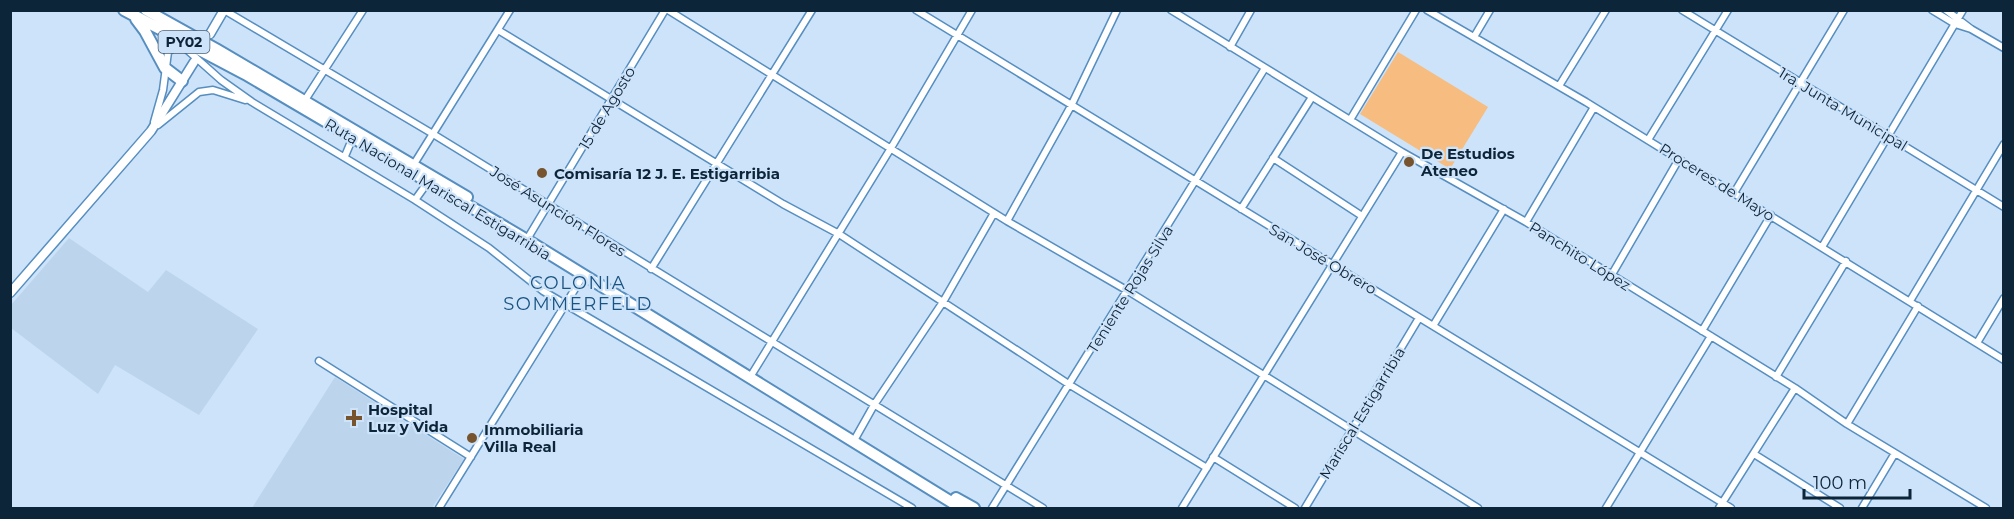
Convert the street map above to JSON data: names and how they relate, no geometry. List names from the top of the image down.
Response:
{
  "streets": {
    "highway": ["PY02", "Ruta Nacional Mariscal Estigarribia"],
    "street": [
      "15 de Agosto",
      "1ra. Junta Municipal",
      "Proceres de Mayo",
      "José Asunción Flores",
      "Panchito López",
      "San José Obrero",
      "Teniente Rojas Silva",
      "Mariscal Estigarribia"
    ]
  },
  "crossings": [
    ["15 de Agosto", "Ruta Nacional Mariscal Estigarribia"],
    ["15 de Agosto", "José Asunción Flores"],
    ["José Asunción Flores", "Teniente Rojas Silva"],
    ["Panchito López", "Teniente Rojas Silva"],
    ["San José Obrero", "Teniente Rojas Silva"],
    ["San José Obrero", "Mariscal Estigarribia"]
  ],
  "districts": ["COLONIA SOMMERFELD"],
  "places": {
    "other": ["De Estudios Ateneo", "Comisaría 12 J. E. Estigarribia", "Immobiliaria Villa Real"],
    "health": ["Hospital Luz y Vida"]
  },
  "scale_bar": "100 m"
}
